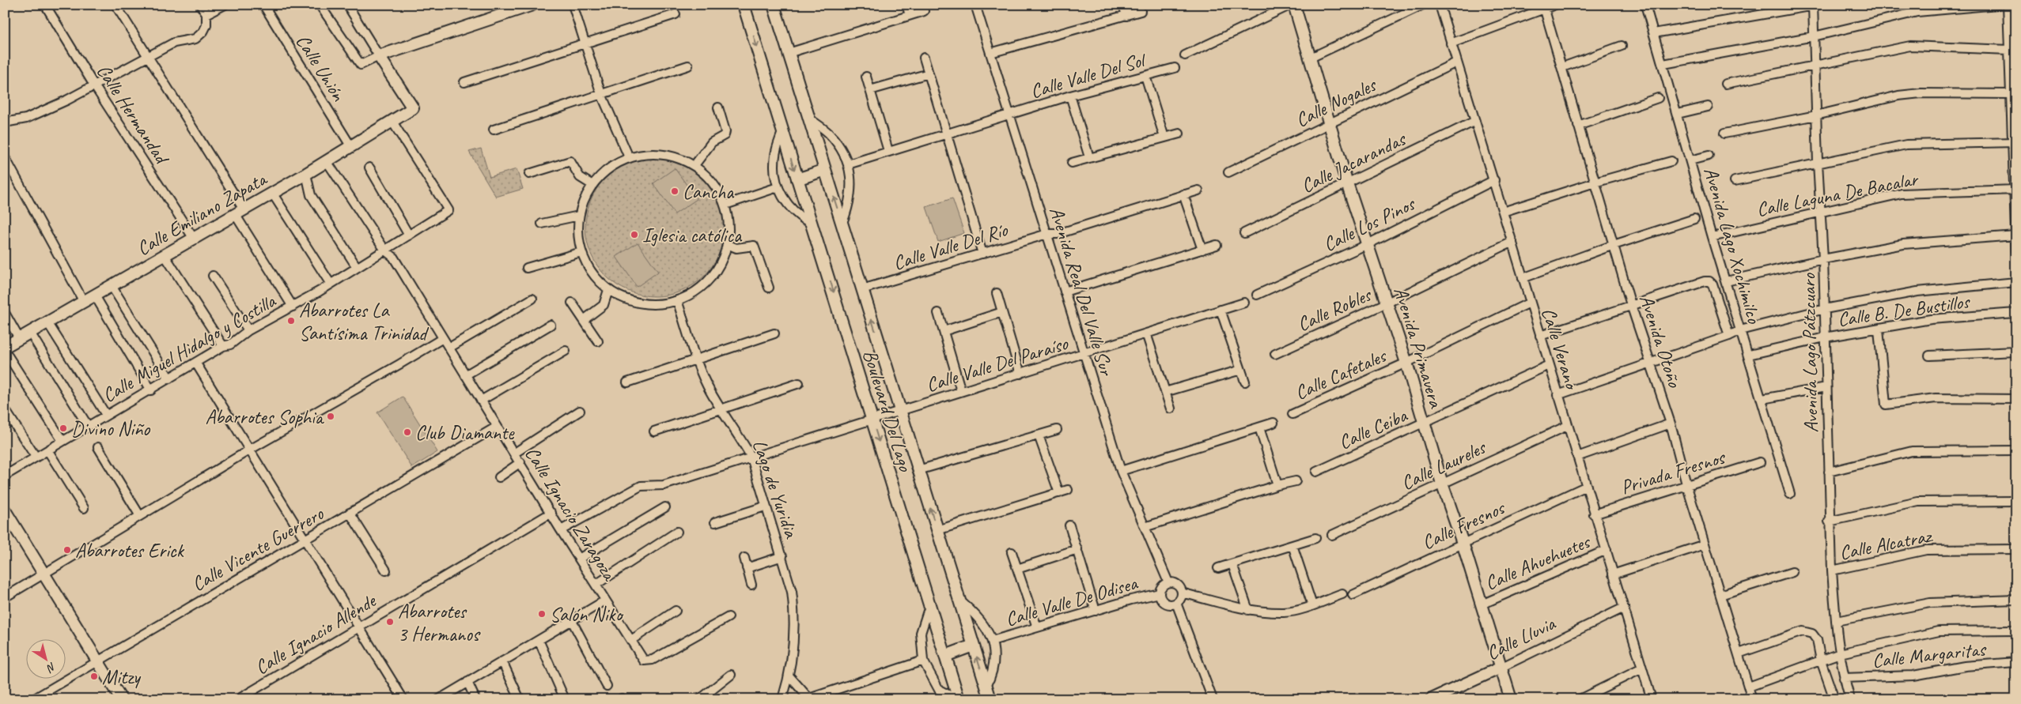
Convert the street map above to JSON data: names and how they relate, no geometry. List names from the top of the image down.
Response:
{
  "streets": {
    "street": [
      "Calle Unión",
      "Calle Valle Del Sol",
      "Calle Nogales",
      "Calle Hermandad",
      "Calle Jacarandas",
      "Calle Laguna De Bacalar",
      "Calle Emiliano Zapata",
      "Calle Los Pinos",
      "Avenida Lago Xochimilco",
      "Calle Valle Del Río",
      "Avenida Real Del Valle Sur",
      "Calle Robles",
      "Calle B. De Bustillos",
      "Avenida Otoño",
      "Avenida Primavera",
      "Calle Miguel Hidalgo y Costilla",
      "Calle Verano",
      "Avenida Lago Pátzcuaro",
      "Calle Valle Del Paraíso",
      "Calle Cafetales",
      "Boulevard Del Lago",
      "Calle Ceiba",
      "Calle Laureles",
      "Privada Fresnos",
      "Lago de Yuridia",
      "Calle Ignacio Zaragoza",
      "Calle Fresnos",
      "Calle Alcatraz",
      "Calle Vicente Guerrero",
      "Calle Ahuehuetes",
      "Calle Valle De Odisea",
      "Calle Ignacio Allende",
      "Calle Lluvia",
      "Calle Margaritas"
    ]
  },
  "crossings": [
    ["Calle Unión", "Calle Emiliano Zapata"],
    ["Calle Valle Del Sol", "Avenida Real Del Valle Sur"],
    ["Calle Nogales", "Avenida Primavera"],
    ["Calle Nogales", "Calle Verano"],
    ["Calle Hermandad", "Calle Emiliano Zapata"],
    ["Calle Jacarandas", "Avenida Primavera"],
    ["Calle Jacarandas", "Calle Verano"],
    ["Calle Laguna De Bacalar", "Avenida Lago Xochimilco"],
    ["Calle Laguna De Bacalar", "Avenida Lago Pátzcuaro"],
    ["Calle Emiliano Zapata", "Calle Miguel Hidalgo y Costilla"],
    ["Calle Emiliano Zapata", "Calle Ignacio Zaragoza"],
    ["Calle Los Pinos", "Avenida Primavera"],
    ["Calle Los Pinos", "Calle Verano"],
    ["Avenida Lago Xochimilco", "Calle B. De Bustillos"],
    ["Calle Valle Del Río", "Avenida Real Del Valle Sur"],
    ["Calle Valle Del Río", "Boulevard Del Lago"],
    ["Avenida Real Del Valle Sur", "Calle Valle Del Paraíso"],
    ["Avenida Real Del Valle Sur", "Calle Valle De Odisea"],
    ["Calle Robles", "Avenida Primavera"],
    ["Calle Robles", "Calle Verano"],
    ["Calle B. De Bustillos", "Avenida Lago Pátzcuaro"],
    ["Avenida Otoño", "Privada Fresnos"],
    ["Avenida Primavera", "Calle Cafetales"],
    ["Avenida Primavera", "Calle Ceiba"],
    ["Avenida Primavera", "Calle Laureles"],
    ["Avenida Primavera", "Calle Fresnos"],
    ["Avenida Primavera", "Calle Ahuehuetes"],
    ["Avenida Primavera", "Calle Lluvia"],
    ["Calle Miguel Hidalgo y Costilla", "Calle Ignacio Zaragoza"],
    ["Calle Verano", "Calle Cafetales"],
    ["Calle Verano", "Calle Ceiba"],
    ["Calle Verano", "Calle Laureles"],
    ["Calle Verano", "Privada Fresnos"],
    ["Calle Verano", "Calle Fresnos"],
    ["Calle Verano", "Calle Ahuehuetes"],
    ["Calle Verano", "Calle Lluvia"],
    ["Avenida Lago Pátzcuaro", "Calle Alcatraz"],
    ["Avenida Lago Pátzcuaro", "Calle Margaritas"],
    ["Calle Valle Del Paraíso", "Boulevard Del Lago"],
    ["Calle Valle Del Paraíso", "Lago de Yuridia"],
    ["Calle Valle Del Paraíso", "Calle Ignacio Zaragoza"],
    ["Boulevard Del Lago", "Calle Valle De Odisea"],
    ["Calle Ignacio Zaragoza", "Calle Vicente Guerrero"],
    ["Calle Ignacio Zaragoza", "Calle Ignacio Allende"]
  ],
  "places": [
    "Cancha",
    "Iglesia católica",
    "Abarrotes La Santísima Trinidad",
    "Abarrotes Sophia",
    "Divino Niño",
    "Club Diamante",
    "Abarrotes Erick",
    "Salón Niko",
    "Abarrotes 3 Hermanos",
    "Mitzy"
  ],
  "north": "bottom right"
}
